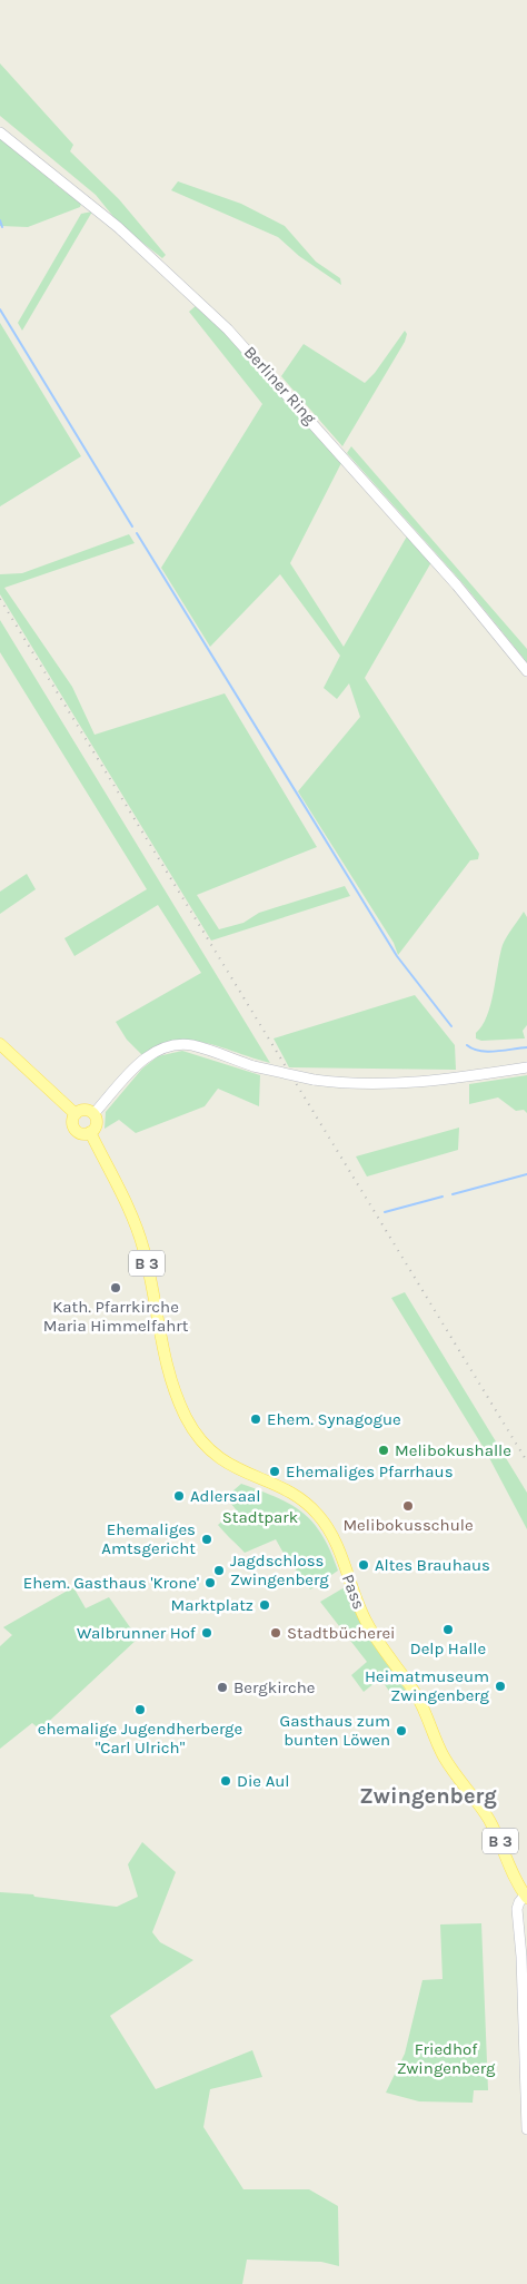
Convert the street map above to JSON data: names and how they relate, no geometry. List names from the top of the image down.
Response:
{
  "streets": {
    "main road": ["B 3", "Pass"],
    "street": ["Berliner Ring"]
  },
  "districts": ["Zwingenberg"],
  "parks": ["Stadtpark", "Friedhof Zwingenberg"],
  "places": [
    "Kath. Pfarrkirche Maria Himmelfahrt",
    "Ehem. Synagogue",
    "Melibokushalle",
    "Ehemaliges Pfarrhaus",
    "Adlersaal",
    "Melibokusschule",
    "Ehemaliges Amtsgericht",
    "Altes Brauhaus",
    "Jagdschloss Zwingenberg",
    "Ehem. Gasthaus 'Krone'",
    "Marktplatz",
    "Delp Halle",
    "Walbrunner Hof",
    "Stadtbücherei",
    "Heimatmuseum Zwingenberg",
    "Bergkirche",
    "ehemalige Jugendherberge \"Carl Ulrich\"",
    "Gasthaus zum bunten Löwen",
    "Die Aul"
  ]
}
